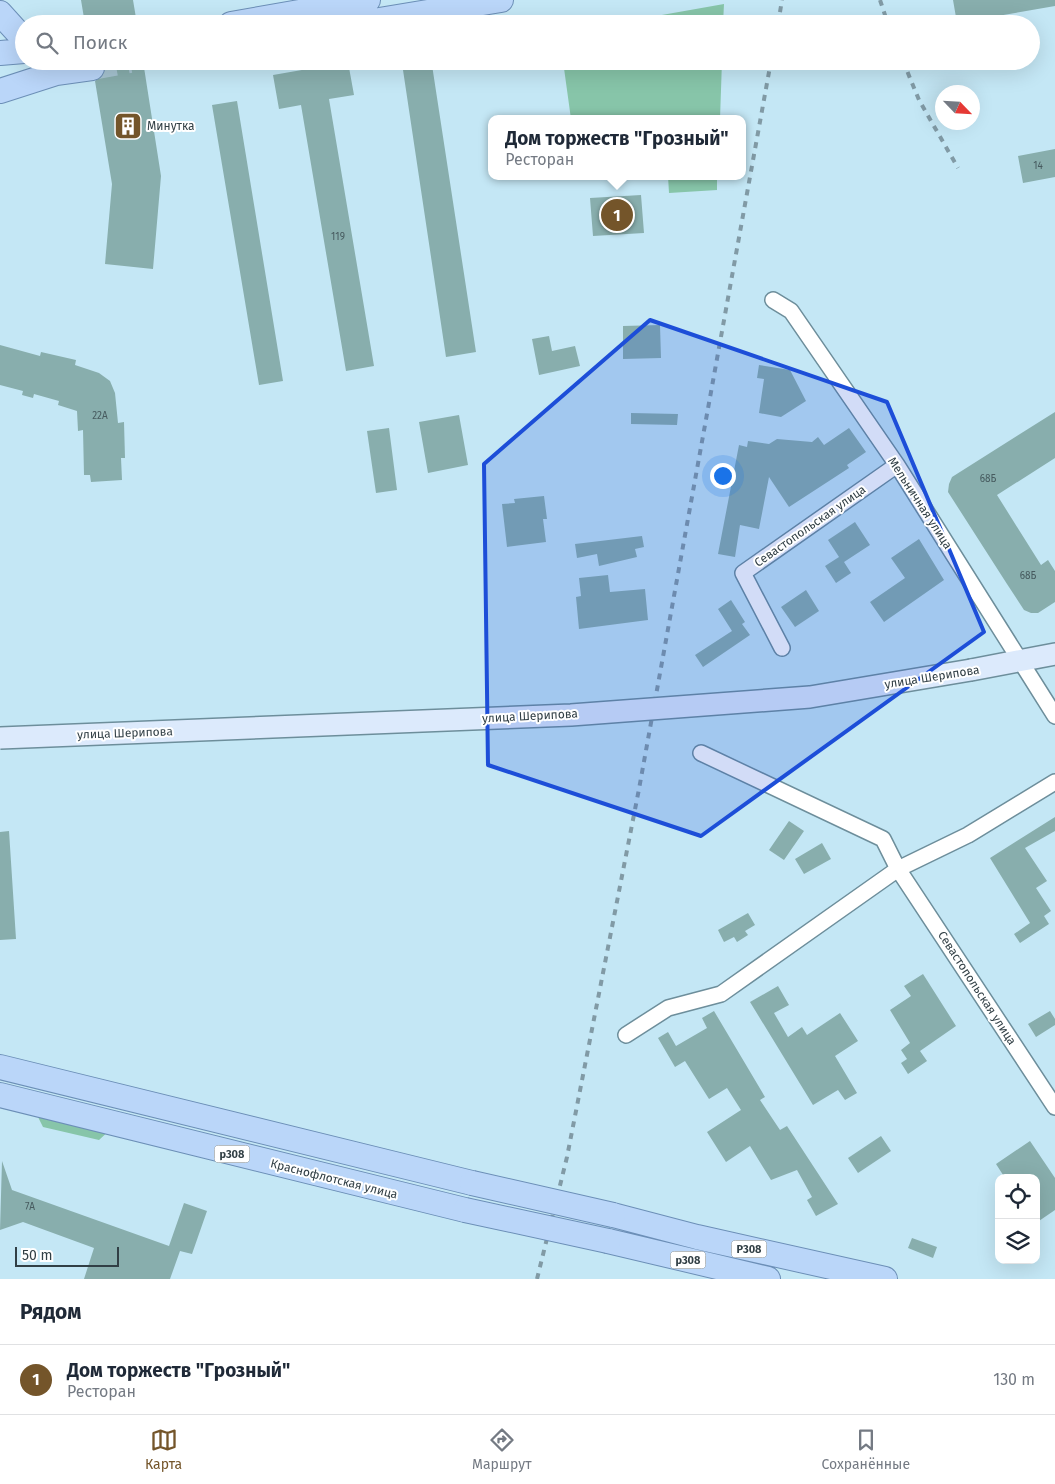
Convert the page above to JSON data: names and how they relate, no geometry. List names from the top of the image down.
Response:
{
  "streets": {
    "main road": [
      "улица Шерипова",
      "p308",
      "Краснофлотская улица",
      "P308"
    ],
    "street": ["Мельничная улица", "Севастопольская улица"]
  },
  "crossings": [
    ["Мельничная улица", "Севастопольская улица"],
    ["Мельничная улица", "улица Шерипова"]
  ],
  "places": {
    "building": ["Минутка"]
  },
  "house_numbers": [
    "14",
    "119",
    "22А",
    "68Б",
    "68Б",
    "7А"
  ],
  "scale_bar": "50 m",
  "north": "bottom right",
  "page": {
    "search": "Поиск",
    "popup": ["Дом торжеств \"Грозный\"", "Ресторан"],
    "pins": "1",
    "scale": "50 m",
    "heading": "Рядом",
    "list": [
      {
        "mark": "1",
        "name": "Дом торжеств \"Грозный\"",
        "note": "Ресторан",
        "value": "130 m"
      }
    ],
    "nav": ["Карта", "Маршрут", "Сохранённые"]
  }
}
